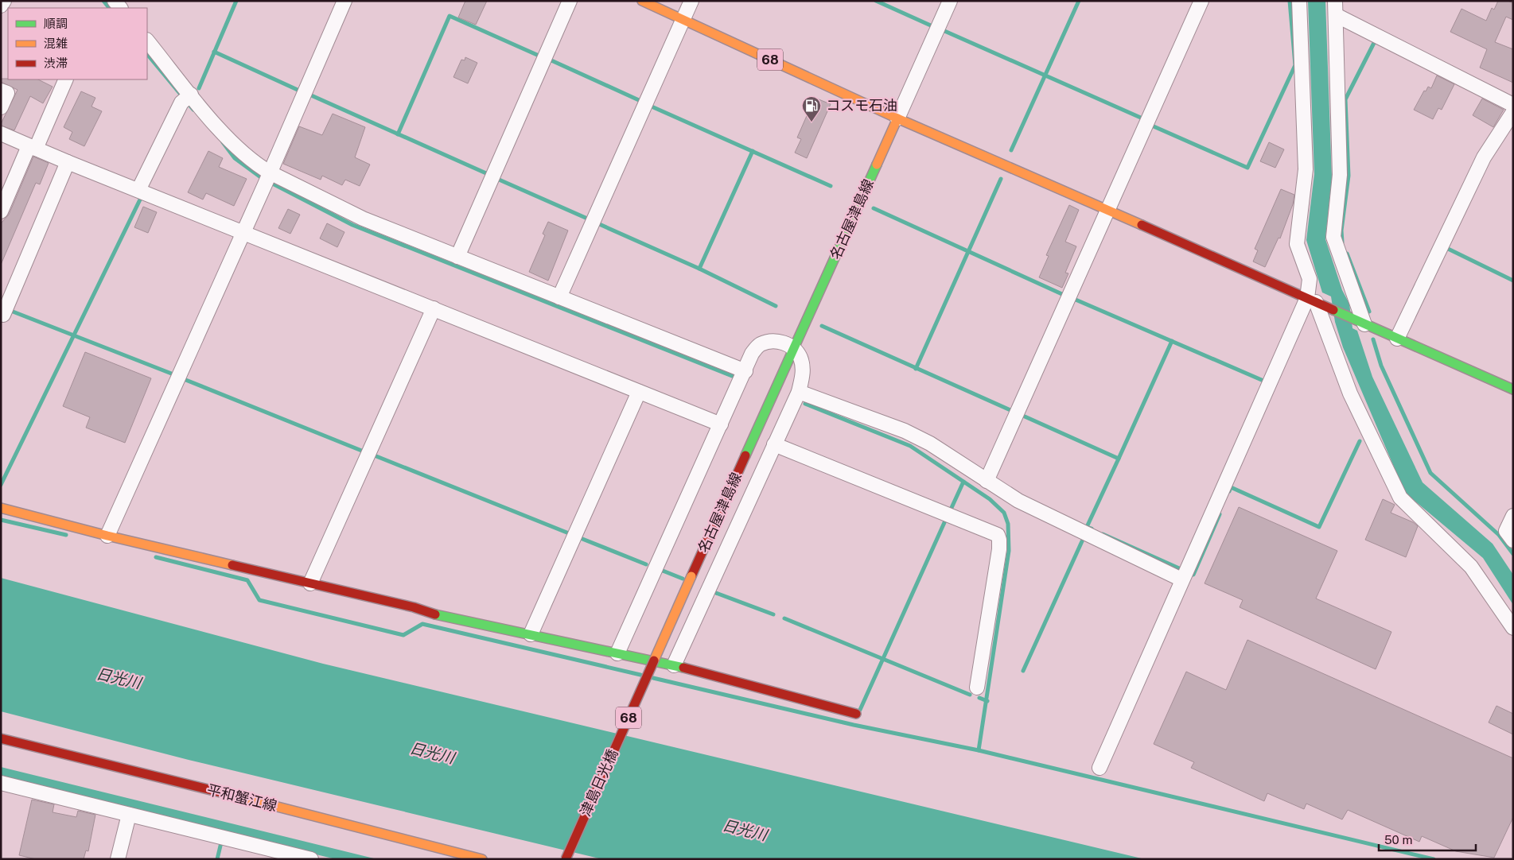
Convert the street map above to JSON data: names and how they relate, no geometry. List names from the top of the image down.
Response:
{
  "streets": {
    "main road": [
      "68",
      "名古屋津島線",
      "津島日光橋",
      "平和蟹江線"
    ]
  },
  "crossings": [
    ["68", "名古屋津島線"],
    ["名古屋津島線", "津島日光橋"]
  ],
  "water": ["日光川"],
  "places": {
    "fuel station": ["コスモ石油"]
  },
  "legend": ["順調", "混雑", "渋滞"],
  "scale_bar": "50 m"
}
